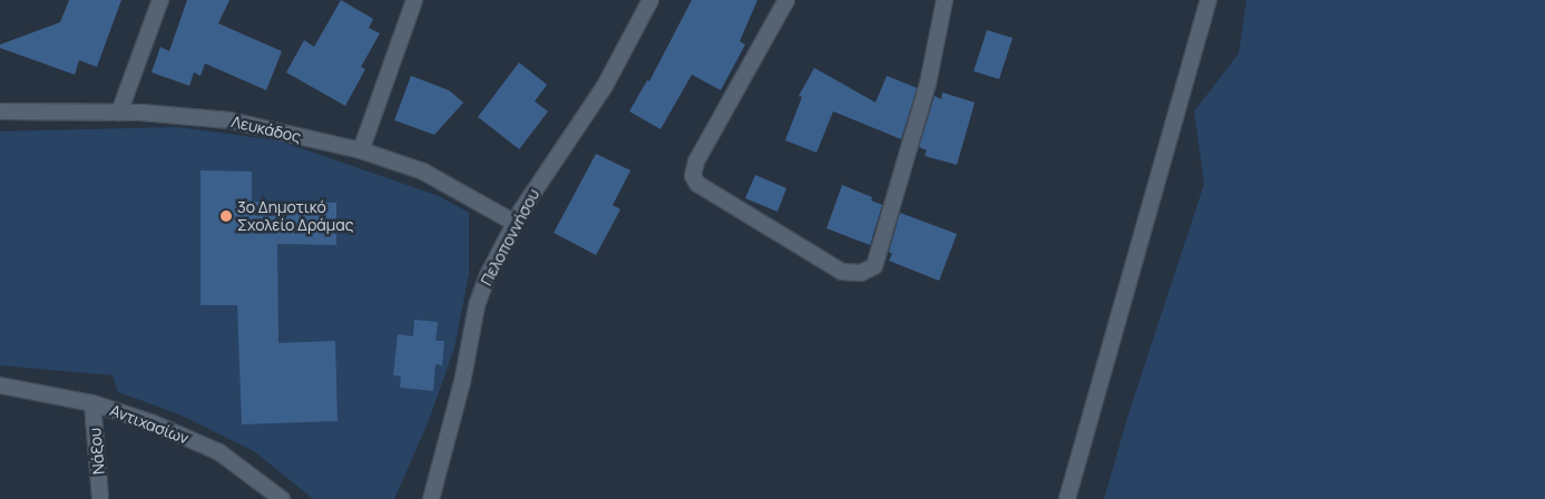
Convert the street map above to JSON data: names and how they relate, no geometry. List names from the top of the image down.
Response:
{
  "streets": {
    "street": [
      "Λευκάδος",
      "Πελοποννήσου",
      "Αντιχασίων",
      "Νάξου"
    ]
  },
  "crossings": [
    ["Λευκάδος", "Πελοποννήσου"],
    ["Αντιχασίων", "Νάξου"]
  ],
  "places": ["3ο Δημοτικό Σχολείο Δράμας"]
}
